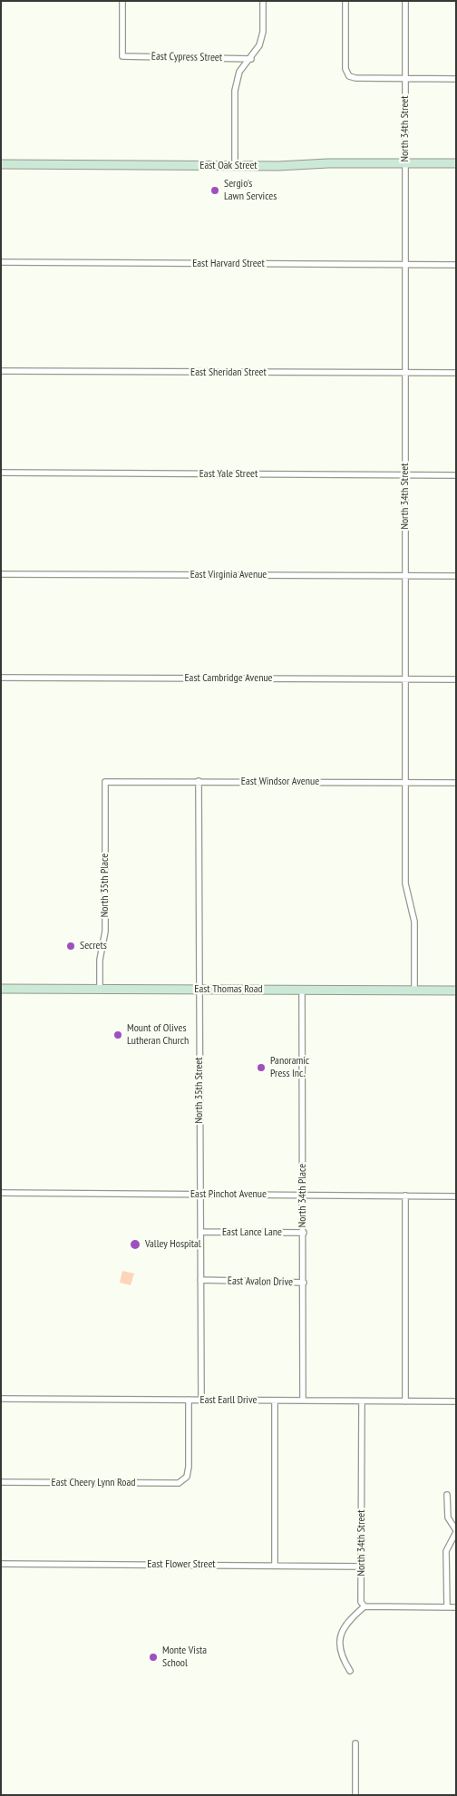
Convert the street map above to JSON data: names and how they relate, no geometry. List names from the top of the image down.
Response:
{
  "streets": {
    "main road": ["East Oak Street", "East Thomas Road"],
    "street": [
      "East Cypress Street",
      "North 34th Street",
      "East Harvard Street",
      "East Sheridan Street",
      "East Yale Street",
      "East Virginia Avenue",
      "East Cambridge Avenue",
      "East Windsor Avenue",
      "North 35th Place",
      "North 35th Street",
      "East Pinchot Avenue",
      "North 34th Place",
      "East Lance Lane",
      "East Avalon Drive",
      "East Earll Drive",
      "East Cheery Lynn Road",
      "East Flower Street"
    ]
  },
  "crossings": [
    ["North 34th Street", "East Oak Street"],
    ["North 34th Street", "East Harvard Street"],
    ["North 34th Street", "East Sheridan Street"],
    ["North 34th Street", "East Yale Street"],
    ["North 34th Street", "East Virginia Avenue"],
    ["North 34th Street", "East Cambridge Avenue"],
    ["North 34th Street", "East Windsor Avenue"],
    ["North 34th Street", "East Thomas Road"],
    ["North 34th Street", "East Earll Drive"],
    ["North 34th Street", "East Flower Street"],
    ["East Windsor Avenue", "North 35th Place"],
    ["East Windsor Avenue", "North 35th Street"],
    ["North 35th Place", "East Thomas Road"],
    ["East Thomas Road", "North 35th Street"],
    ["East Thomas Road", "North 34th Place"],
    ["North 35th Street", "East Pinchot Avenue"],
    ["North 35th Street", "East Lance Lane"],
    ["North 35th Street", "East Avalon Drive"],
    ["North 35th Street", "East Earll Drive"],
    ["East Pinchot Avenue", "North 34th Place"],
    ["North 34th Place", "East Lance Lane"],
    ["North 34th Place", "East Avalon Drive"],
    ["North 34th Place", "East Earll Drive"],
    ["East Earll Drive", "East Cheery Lynn Road"]
  ],
  "places": [
    "Sergio's Lawn Services",
    "Secrets",
    "Mount of Olives Lutheran Church",
    "Panoramic Press Inc.",
    "Valley Hospital",
    "Monte Vista School"
  ]
}
